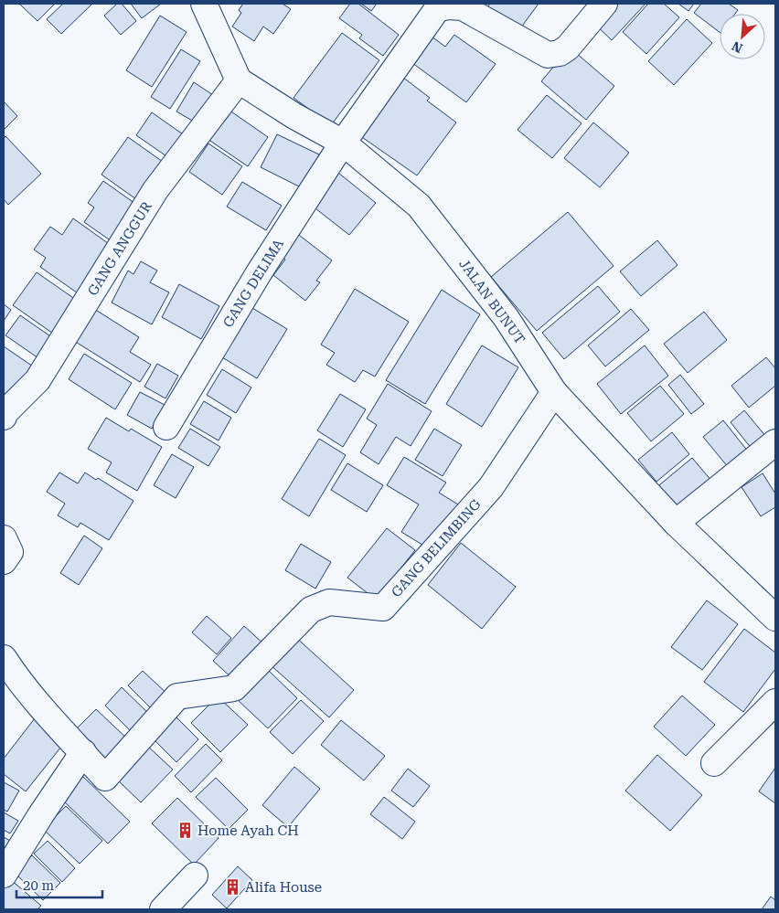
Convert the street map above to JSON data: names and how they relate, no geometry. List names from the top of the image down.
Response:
{
  "streets": {
    "street": [
      "GANG ANGGUR",
      "GANG DELIMA",
      "JALAN BUNUT",
      "GANG BELIMBING"
    ]
  },
  "crossings": [
    ["GANG ANGGUR", "JALAN BUNUT"],
    ["GANG DELIMA", "JALAN BUNUT"],
    ["JALAN BUNUT", "GANG BELIMBING"]
  ],
  "places": {
    "building": ["Home Ayah CH", "Alifa House"]
  },
  "scale_bar": "20 m",
  "north": "bottom left"
}
